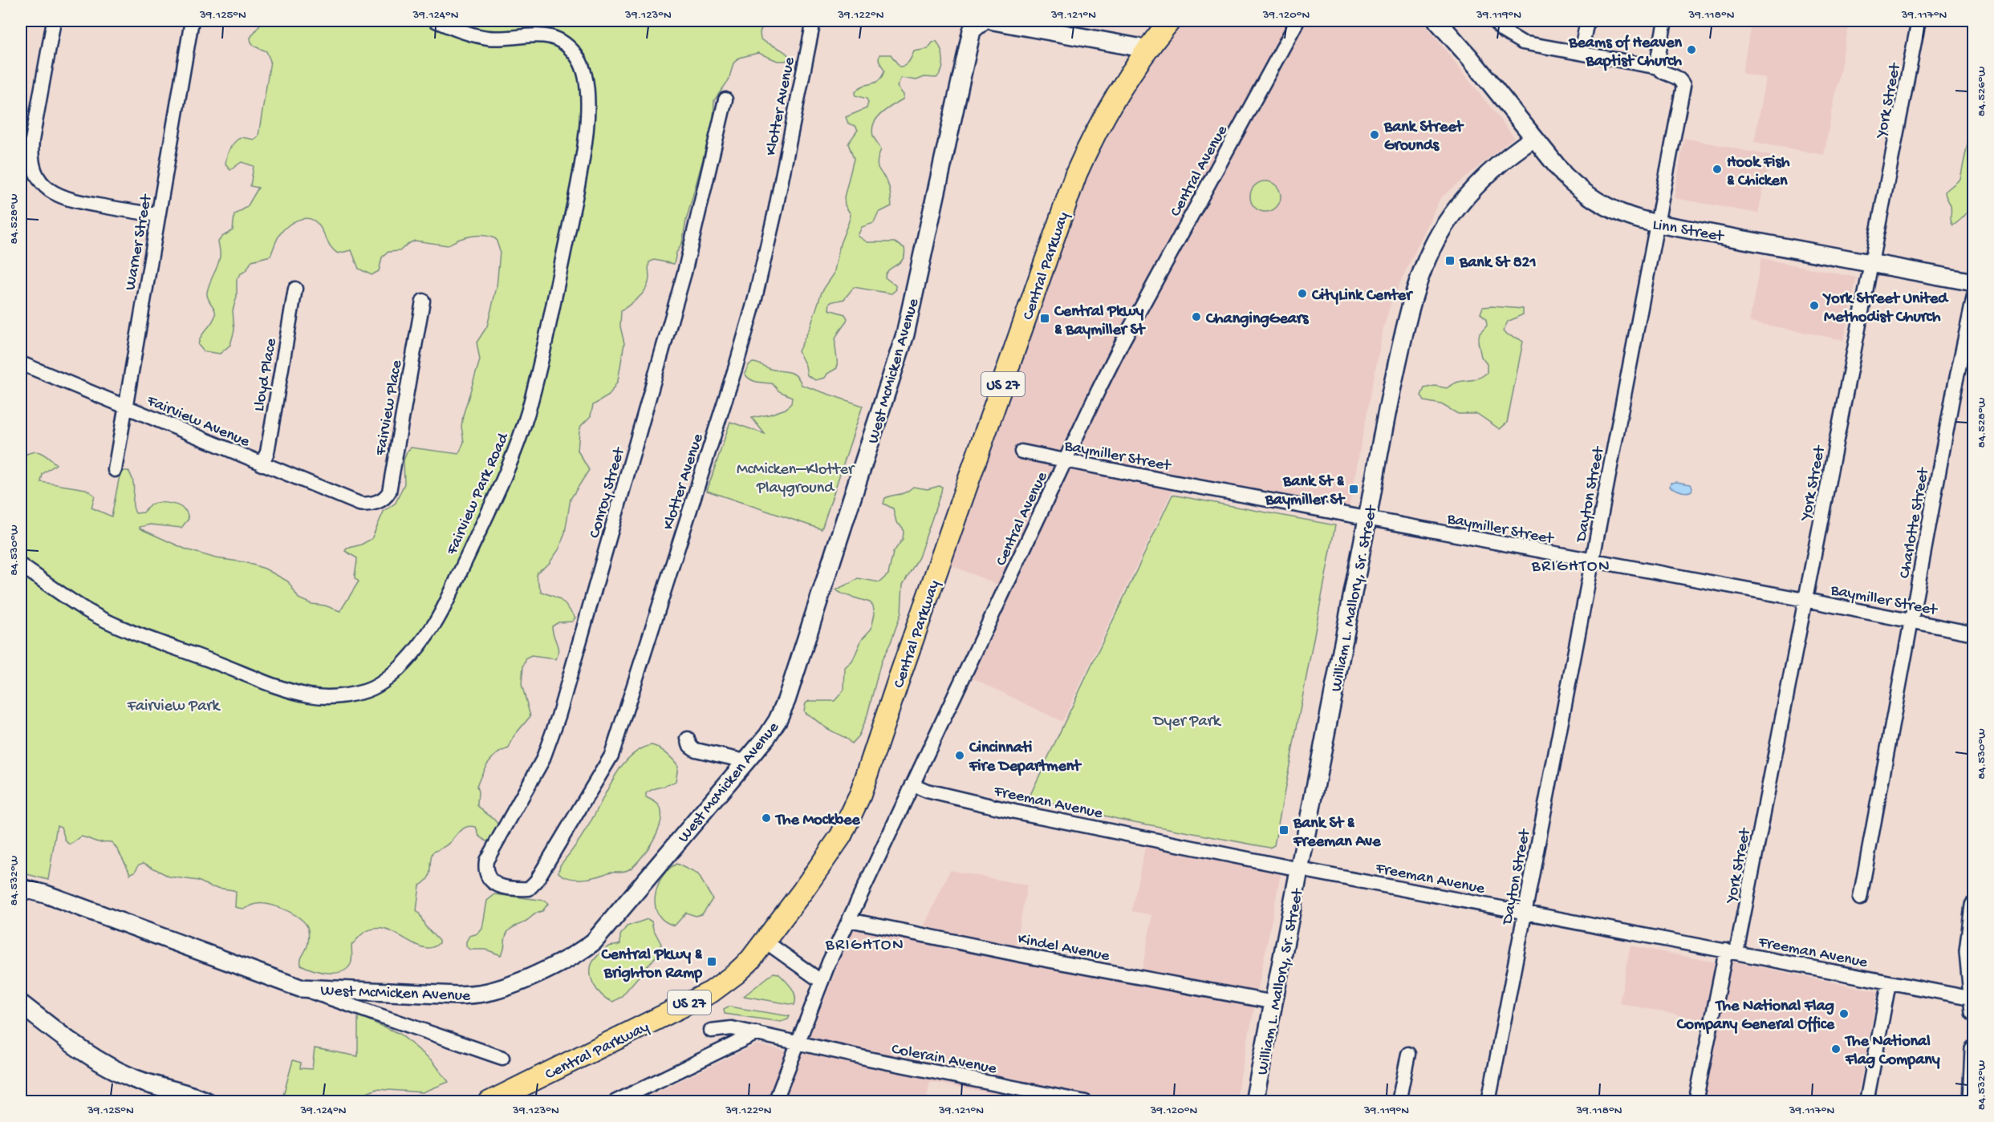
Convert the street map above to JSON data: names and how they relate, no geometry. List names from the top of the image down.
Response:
{
  "streets": {
    "main road": ["Central Parkway", "US 27"],
    "street": [
      "York Street",
      "Klotter Avenue",
      "Central Avenue",
      "Linn Street",
      "Warner Street",
      "West McMicken Avenue",
      "Lloyd Place",
      "Fairview Place",
      "Fairview Avenue",
      "Baymiller Street",
      "Conroy Street",
      "Fairview Park Road",
      "Dayton Street",
      "Charlotte Street",
      "William L. Mallory, Sr. Street",
      "Freeman Avenue",
      "Kindel Avenue",
      "Colerain Avenue"
    ]
  },
  "crossings": [
    ["York Street", "Linn Street"],
    ["York Street", "Baymiller Street"],
    ["York Street", "Freeman Avenue"],
    ["Klotter Avenue", "Conroy Street"],
    ["Central Avenue", "Baymiller Street"],
    ["Central Avenue", "Freeman Avenue"],
    ["Central Avenue", "Kindel Avenue"],
    ["Central Avenue", "Colerain Avenue"],
    ["Linn Street", "Dayton Street"],
    ["Linn Street", "William L. Mallory, Sr. Street"],
    ["Warner Street", "Fairview Avenue"],
    ["Lloyd Place", "Fairview Avenue"],
    ["Fairview Place", "Fairview Avenue"],
    ["Baymiller Street", "Dayton Street"],
    ["Baymiller Street", "Charlotte Street"],
    ["Baymiller Street", "William L. Mallory, Sr. Street"],
    ["Dayton Street", "Freeman Avenue"],
    ["William L. Mallory, Sr. Street", "Freeman Avenue"],
    ["William L. Mallory, Sr. Street", "Kindel Avenue"]
  ],
  "districts": ["BRIGHTON", "BRIGHTON"],
  "parks": ["McMicken–Klotter Playground", "Fairview Park", "Dyer Park"],
  "places": {
    "other": [
      "Beams of Heaven Baptist Church",
      "Bank Street Grounds",
      "Hook Fish & Chicken",
      "CityLink Center",
      "York Street United Methodist Church",
      "ChangingGears",
      "Cincinnati Fire Department",
      "The Mockbee",
      "The National Flag Company General Office",
      "The National Flag Company"
    ],
    "transit": [
      "Bank St 821",
      "Central Pkwy & Baymiller St",
      "Bank St & Baymiller St",
      "Bank St & Freeman Ave",
      "Central Pkwy & Brighton Ramp"
    ]
  },
  "coordinates": [
    "39.125°N",
    "39.124°N",
    "39.123°N",
    "39.122°N",
    "39.121°N",
    "39.120°N",
    "39.119°N",
    "39.118°N",
    "39.117°N",
    "84.526°W",
    "84.528°W",
    "84.530°W",
    "84.532°W"
  ]
}
